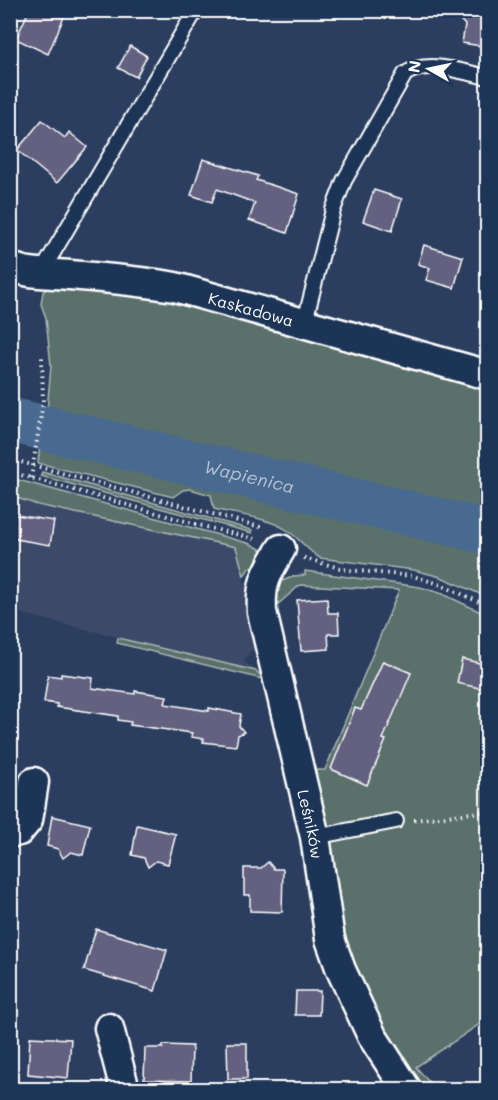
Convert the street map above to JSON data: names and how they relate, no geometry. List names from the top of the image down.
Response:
{
  "streets": {
    "street": ["Kaskadowa", "Leśników"]
  },
  "water": ["Wapienica"],
  "north": "left"
}
